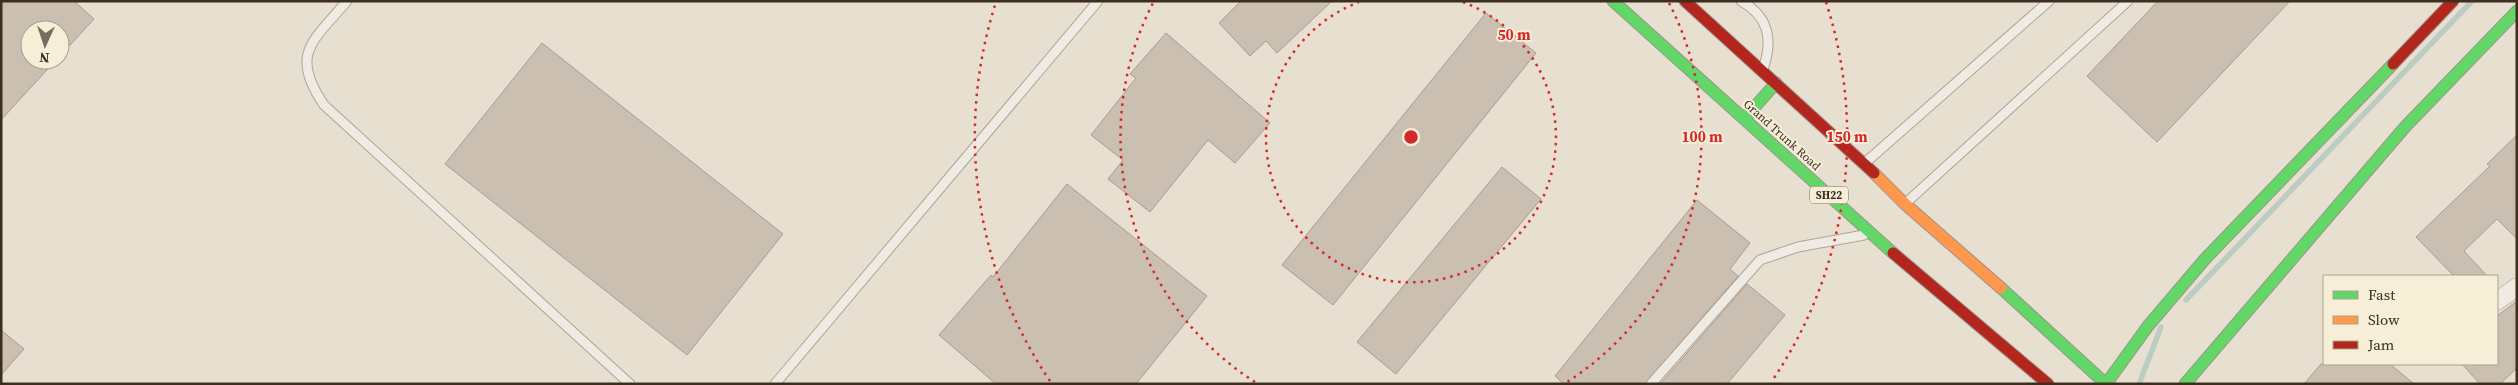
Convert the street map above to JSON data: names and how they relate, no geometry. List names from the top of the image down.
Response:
{
  "streets": {
    "main road": ["Grand Trunk Road", "SH22"]
  },
  "legend": ["Fast", "Slow", "Jam"],
  "north": "bottom",
  "rings": ["50 m", "100 m", "150 m"]
}
